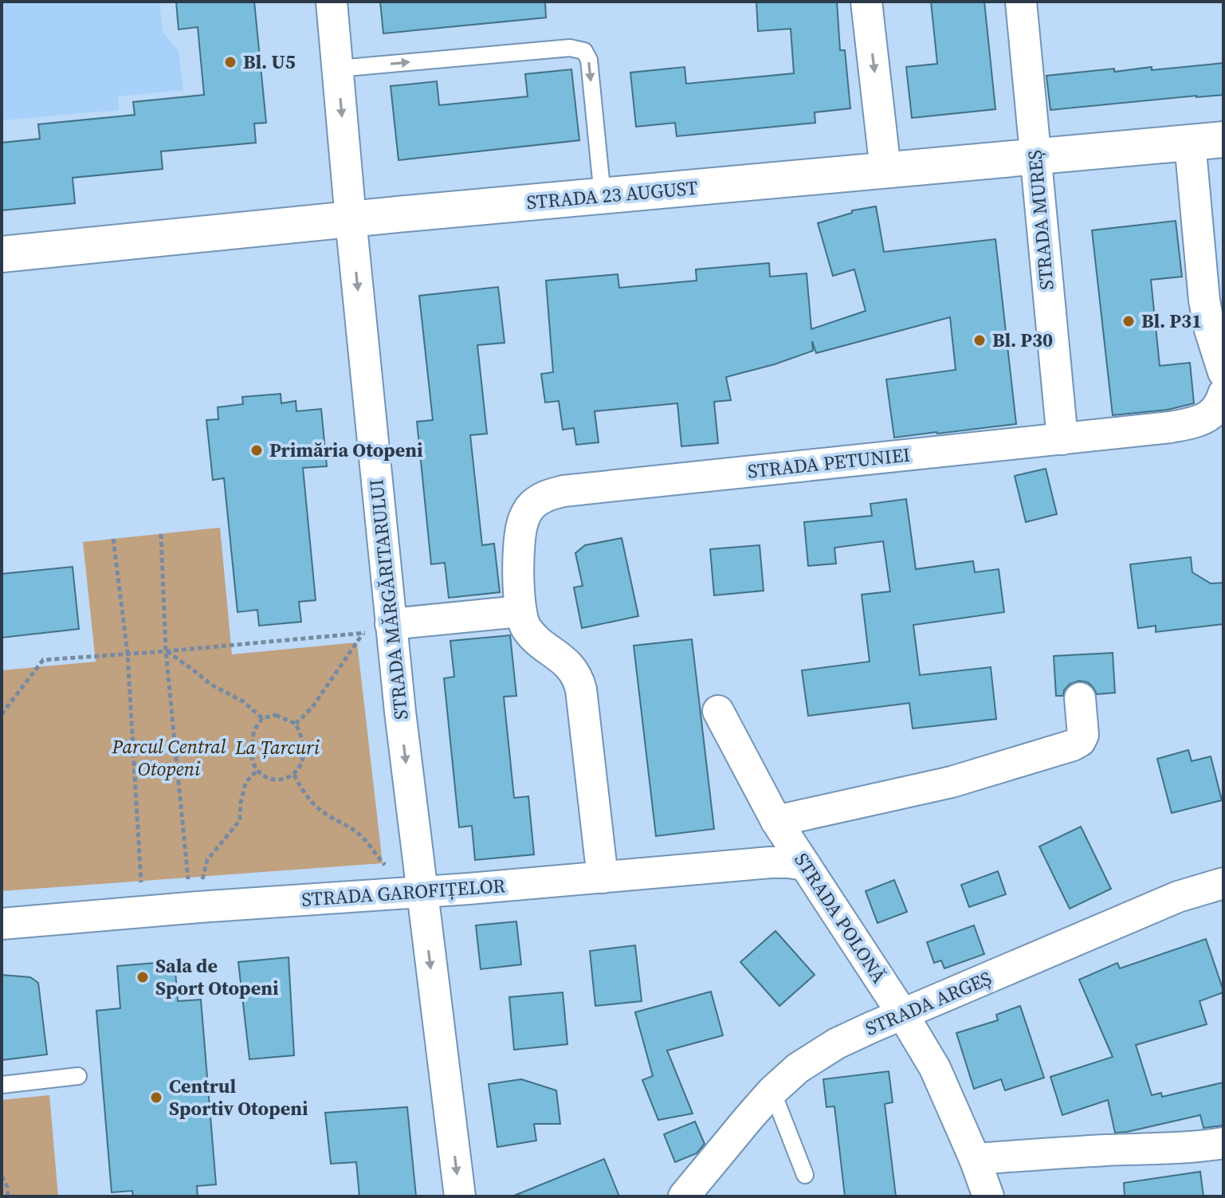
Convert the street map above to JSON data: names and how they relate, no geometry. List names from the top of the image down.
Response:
{
  "streets": {
    "main road": ["STRADA 23 AUGUST"],
    "street": [
      "STRADA MUREȘ",
      "STRADA PETUNIEI",
      "STRADA MĂRGĂRITARULUI",
      "STRADA GAROFIȚELOR",
      "STRADA POLONĂ",
      "STRADA ARGEȘ"
    ]
  },
  "crossings": [
    ["STRADA 23 AUGUST", "STRADA MUREȘ"],
    ["STRADA 23 AUGUST", "STRADA MĂRGĂRITARULUI"],
    ["STRADA MUREȘ", "STRADA PETUNIEI"],
    ["STRADA MĂRGĂRITARULUI", "STRADA GAROFIȚELOR"],
    ["STRADA GAROFIȚELOR", "STRADA POLONĂ"],
    ["STRADA POLONĂ", "STRADA ARGEȘ"]
  ],
  "one_way": ["STRADA MĂRGĂRITARULUI"],
  "parks": ["Parcul Central Otopeni", "La Țarcuri"],
  "places": [
    "Bl. U5",
    "Bl. P31",
    "Bl. P30",
    "Primăria Otopeni",
    "Sala de Sport Otopeni",
    "Centrul Sportiv Otopeni"
  ]
}
